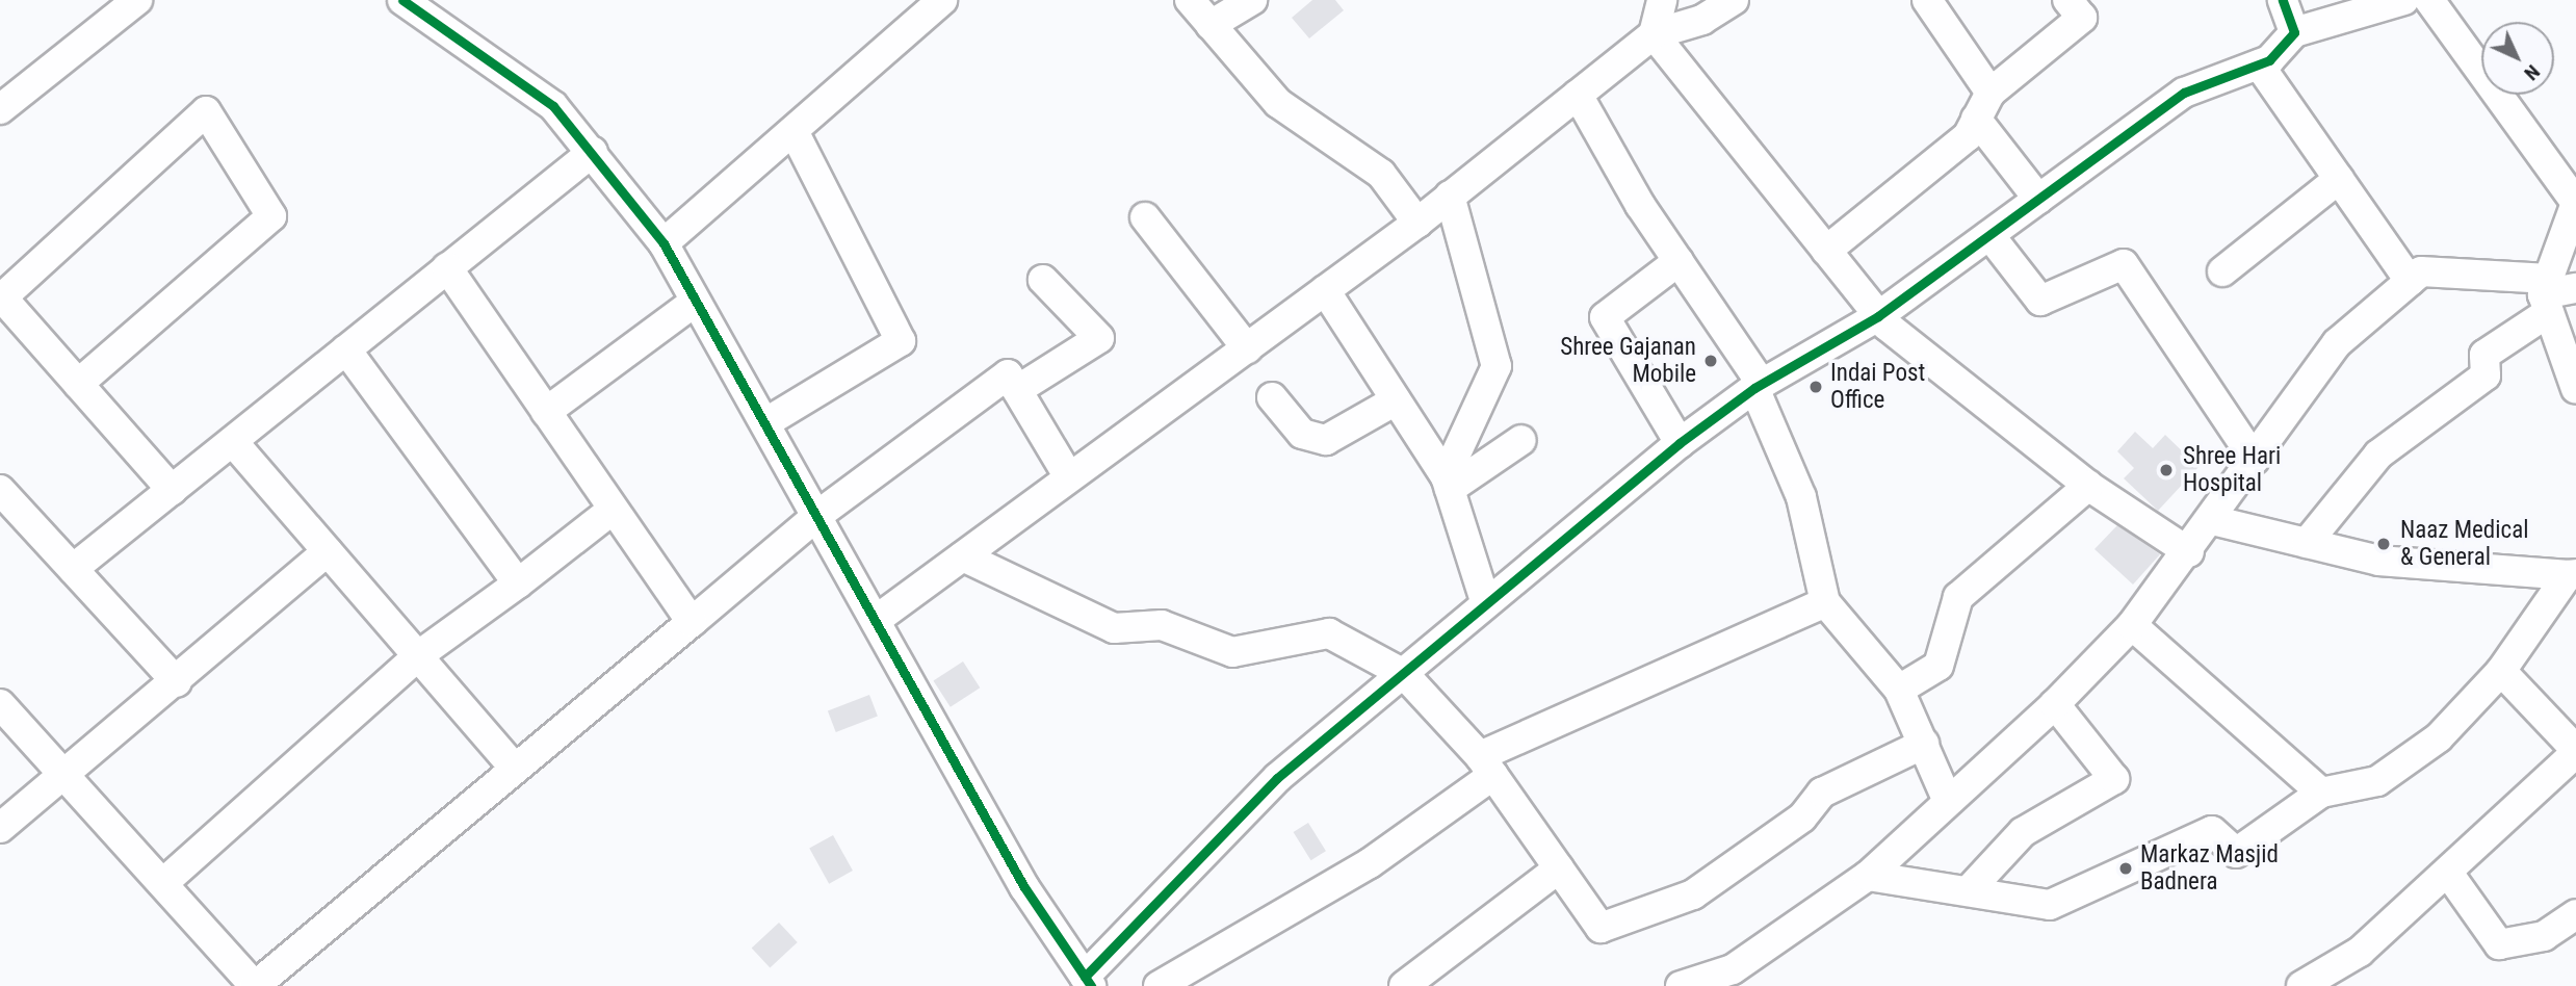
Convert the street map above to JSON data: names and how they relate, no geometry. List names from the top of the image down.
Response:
{
  "places": [
    "Shree Gajanan Mobile",
    "Indai Post Office",
    "Shree Hari Hospital",
    "Naaz Medical & General",
    "Markaz Masjid Badnera"
  ],
  "north": "bottom right"
}
